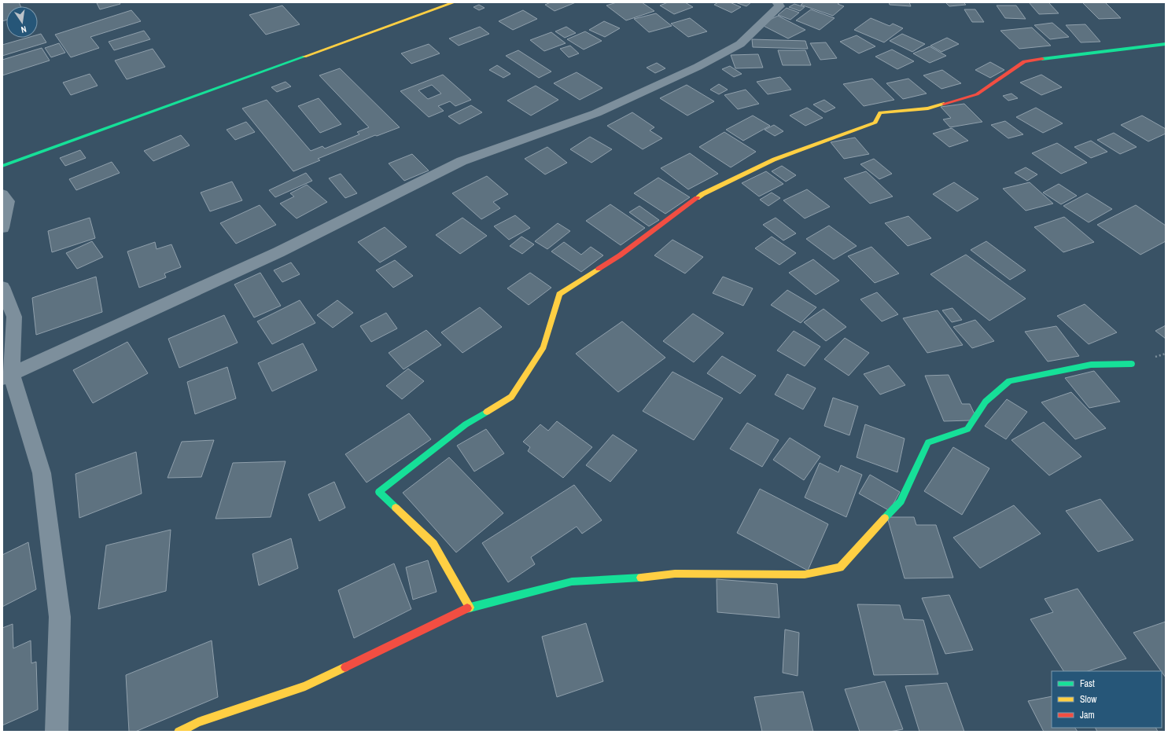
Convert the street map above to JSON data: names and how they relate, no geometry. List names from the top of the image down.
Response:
{
  "legend": ["Fast", "Slow", "Jam"],
  "north": "bottom"
}
